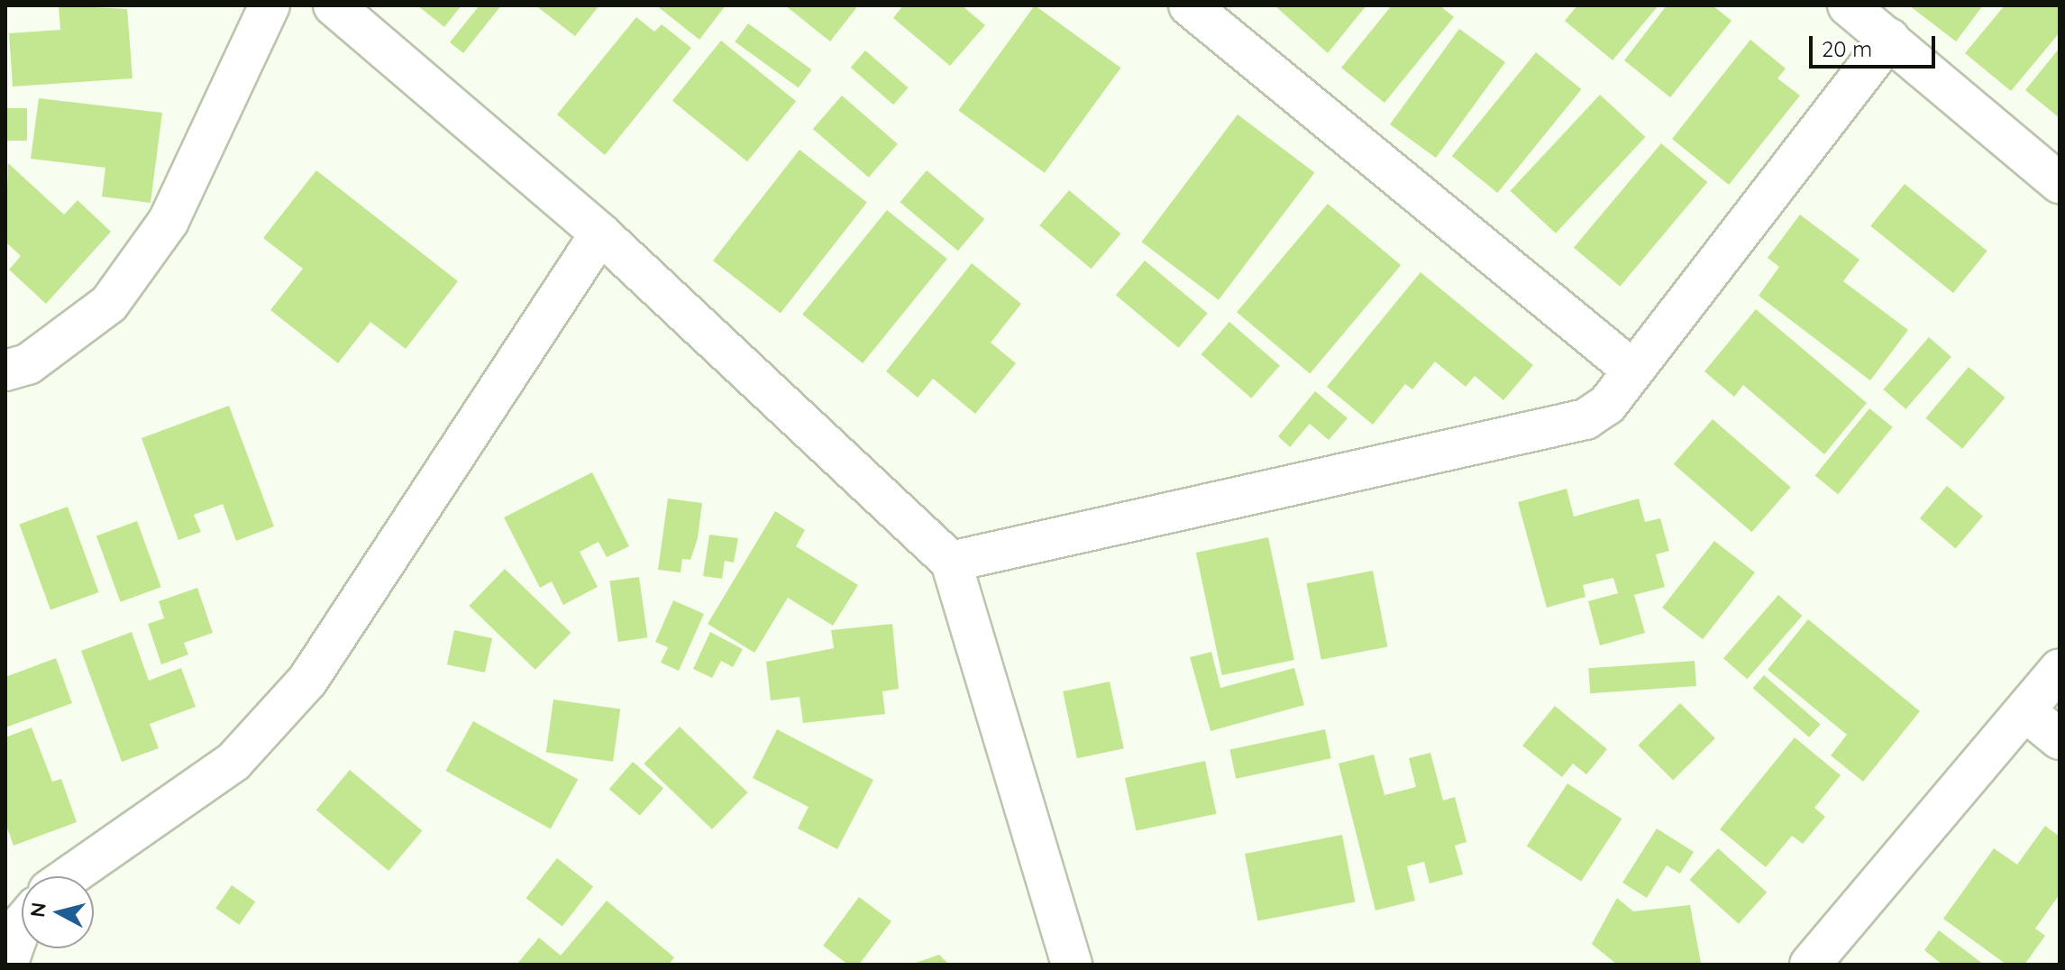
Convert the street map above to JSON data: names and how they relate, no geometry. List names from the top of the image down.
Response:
{
  "scale_bar": "20 m",
  "north": "left"
}
